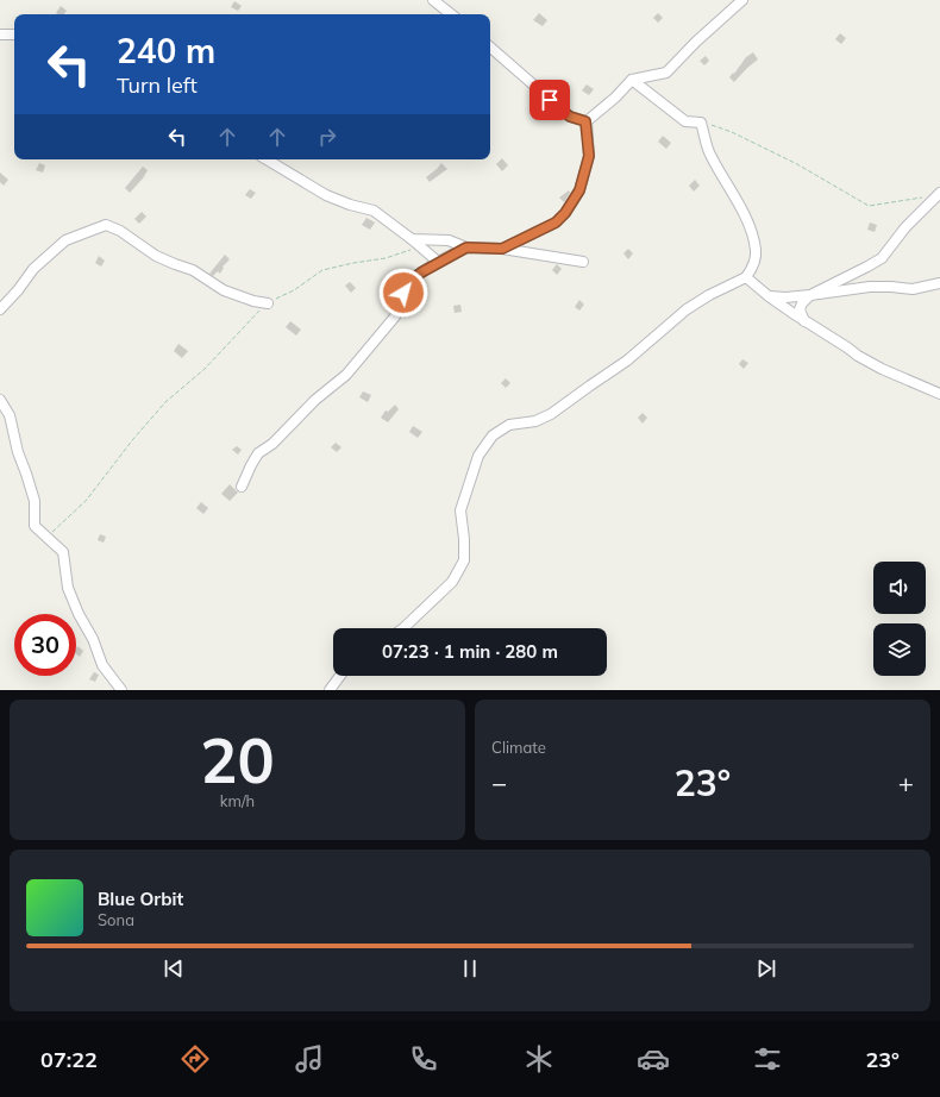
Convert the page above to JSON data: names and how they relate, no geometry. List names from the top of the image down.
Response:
{
  "page": {
    "turn": ["240 m", "Turn left"],
    "limit": "30",
    "trip": "07:23 · 1 min · 280 m",
    "tile": [
      ["20", "km/h"],
      "Climate"
    ],
    "heat": ["−", "23°", "+"],
    "song": ["Blue Orbit", "Sona"],
    "tabs": ["07:22", "23°"]
  }
}
